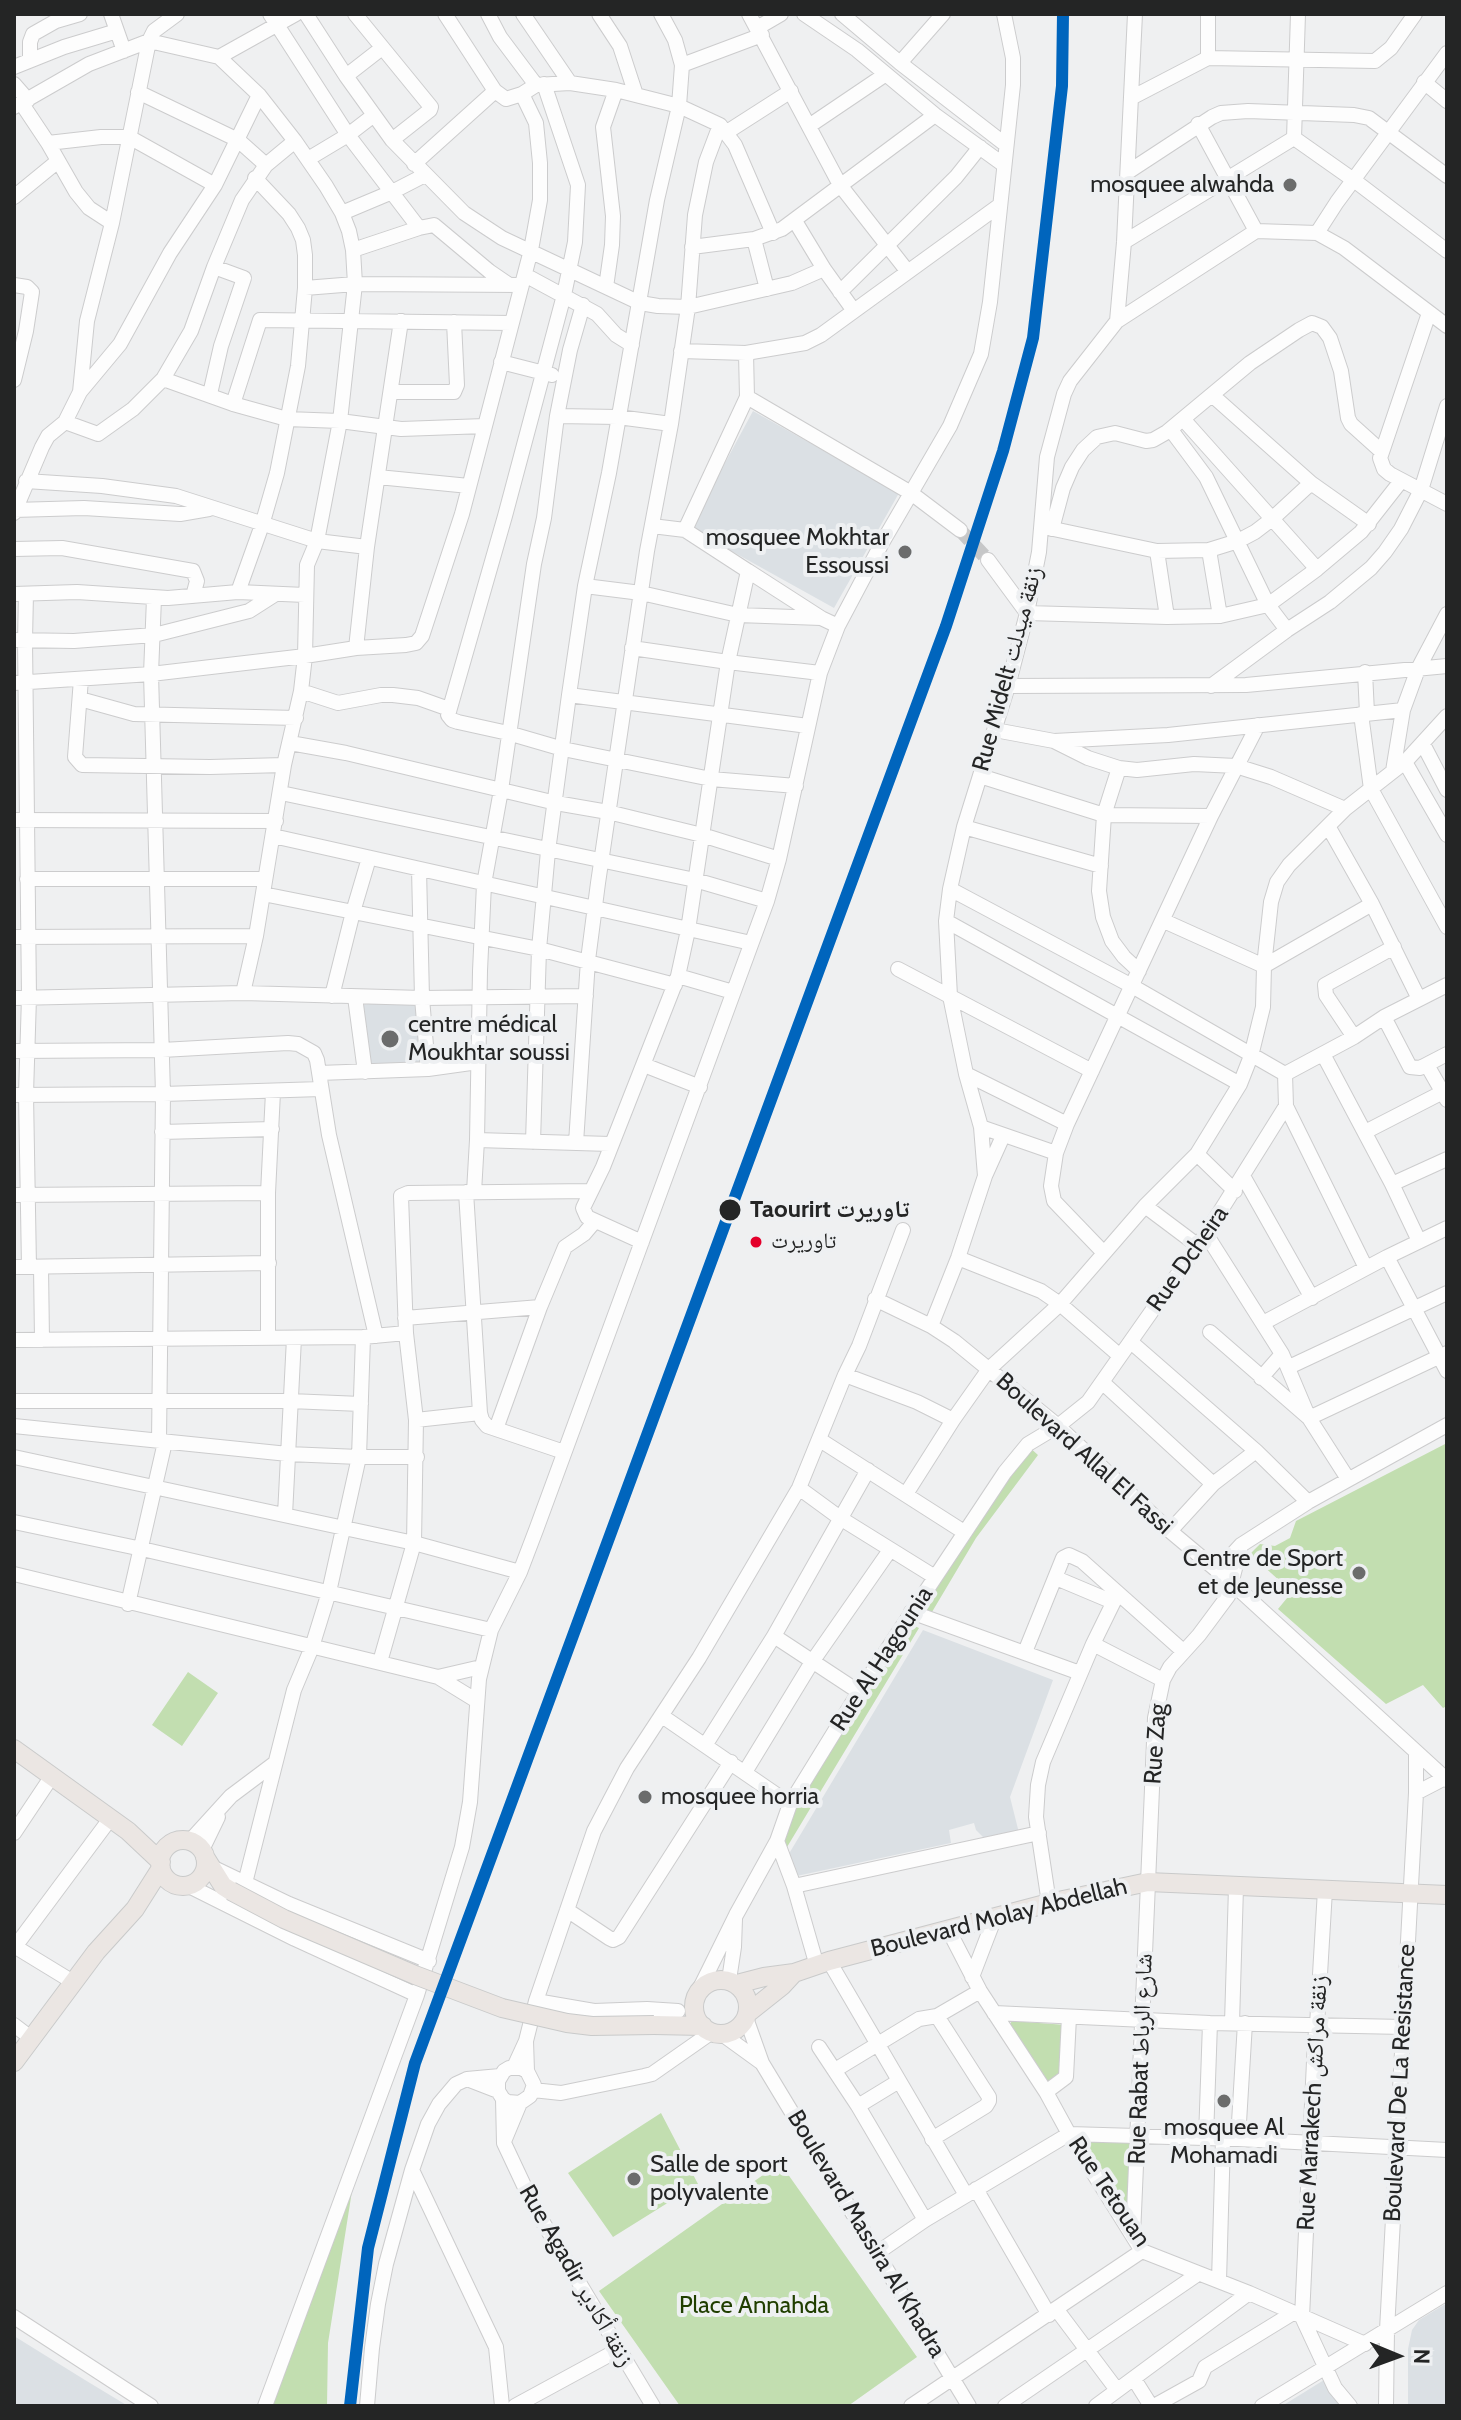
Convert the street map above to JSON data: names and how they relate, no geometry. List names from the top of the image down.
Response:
{
  "streets": {
    "main road": ["Boulevard Molay Abdellah"],
    "street": [
      "Rue Midelt زنقة ميدلت",
      "Rue Dcheira",
      "Boulevard Allal El Fassi",
      "Rue Al Hagounia",
      "Rue Zag",
      "Rue Rabat شارع الرباط",
      "Boulevard De La Resistance",
      "Rue Marrakech زنقة مراكش",
      "Rue Tetouan",
      "Boulevard Massira Al Khadra",
      "Rue Agadir زنقة أكادير"
    ]
  },
  "crossings": [
    ["Rue Midelt زنقة ميدلت", "Boulevard Allal El Fassi"],
    ["Rue Dcheira", "Boulevard Allal El Fassi"],
    ["Rue Dcheira", "Rue Al Hagounia"],
    ["Boulevard Allal El Fassi", "Rue Al Hagounia"],
    ["Boulevard Allal El Fassi", "Rue Zag"],
    ["Boulevard Allal El Fassi", "Boulevard De La Resistance"],
    ["Rue Al Hagounia", "Boulevard Molay Abdellah"],
    ["Rue Zag", "Boulevard Molay Abdellah"],
    ["Rue Zag", "Rue Rabat شارع الرباط"],
    ["Boulevard Molay Abdellah", "Rue Rabat شارع الرباط"],
    ["Boulevard Molay Abdellah", "Boulevard De La Resistance"],
    ["Boulevard Molay Abdellah", "Rue Marrakech زنقة مراكش"],
    ["Boulevard Molay Abdellah", "Rue Tetouan"],
    ["Rue Rabat شارع الرباط", "Rue Tetouan"],
    ["Rue Marrakech زنقة مراكش", "Rue Tetouan"]
  ],
  "parks": ["Place Annahda"],
  "places": [
    "mosquee alwahda",
    "mosquee Mokhtar Essoussi",
    "centre médical Moukhtar soussi",
    "Taourirt تاوريرت",
    "تاوريرت",
    "Centre de Sport et de Jeunesse",
    "mosquee horria",
    "mosquee Al Mohamadi",
    "Salle de sport polyvalente"
  ],
  "north": "right"
}
